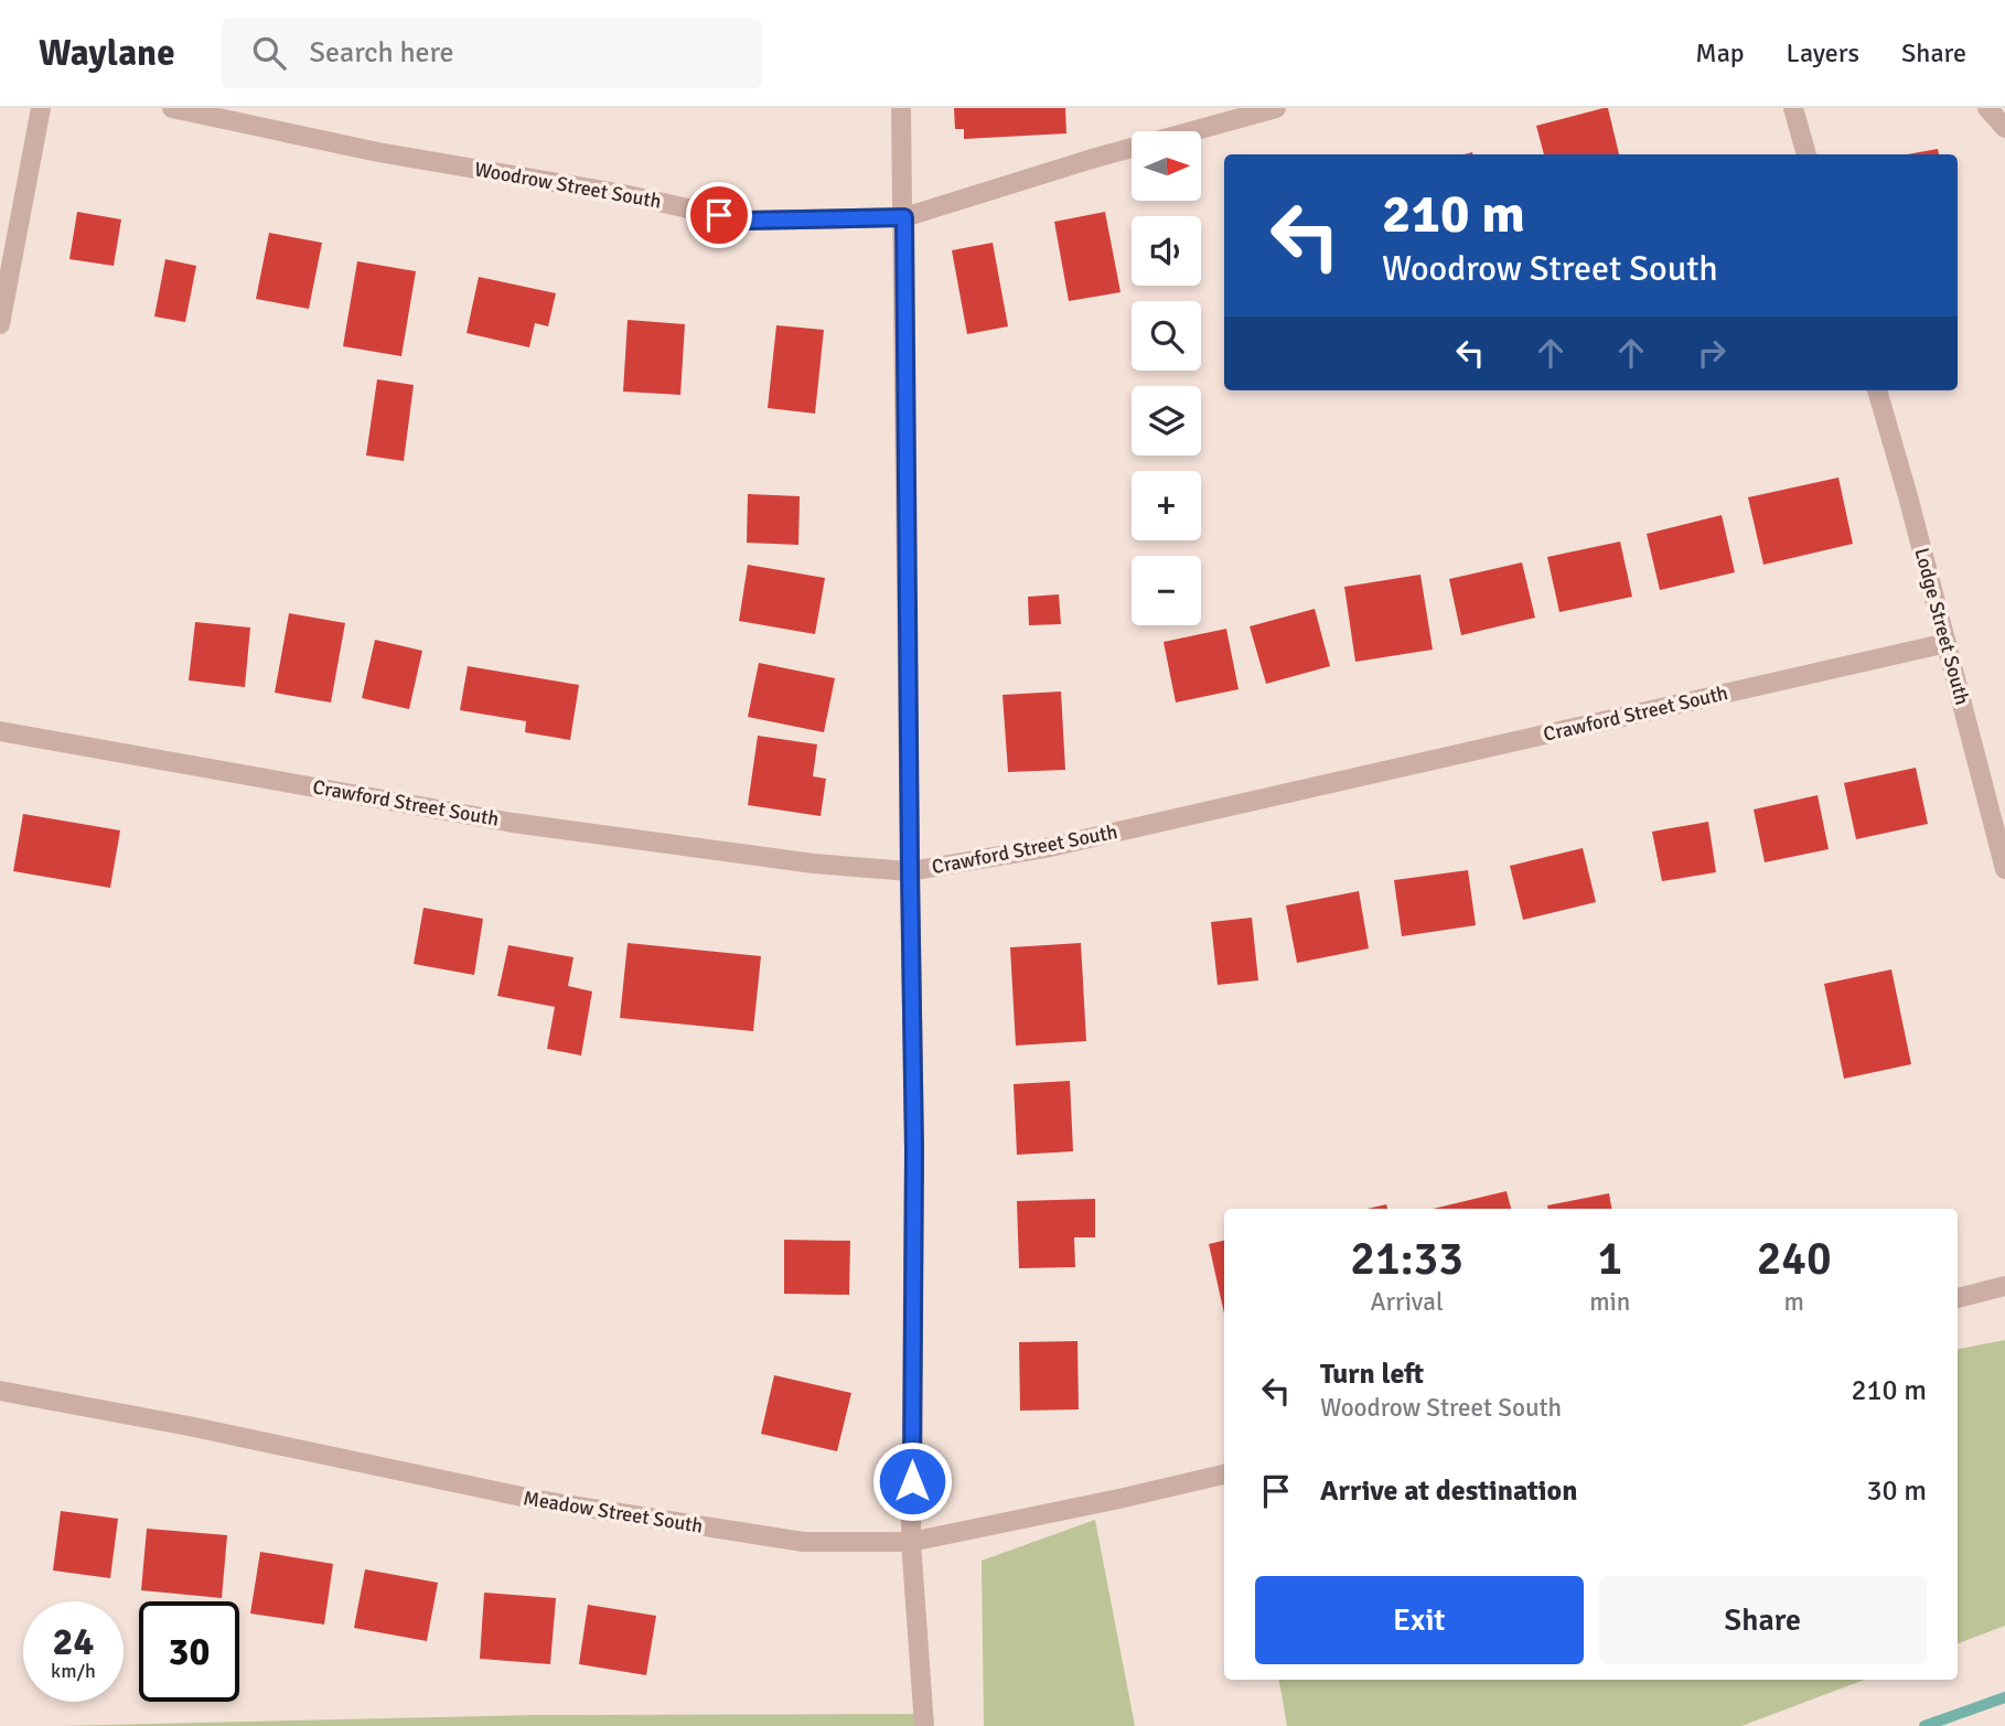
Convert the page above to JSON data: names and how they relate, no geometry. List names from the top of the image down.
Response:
{
  "streets": {
    "street": [
      "Woodrow Street South",
      "Lodge Street South",
      "Crawford Street South",
      "Meadow Street South"
    ]
  },
  "crossings": [
    ["Lodge Street South", "Crawford Street South"]
  ],
  "north": "right",
  "page": {
    "header": "Waylane",
    "search": "Search here",
    "nav": ["Map", "Layers", "Share"],
    "map_buttons": ["+", "−"],
    "turn": ["210 m", "Woodrow Street South"],
    "eta": [
      "21:33",
      "Arrival",
      "1",
      "min",
      "240",
      "m"
    ],
    "list": [
      {
        "name": "Turn left",
        "note": "Woodrow Street South",
        "value": "210 m"
      },
      {
        "name": "Arrive at destination",
        "value": "30 m"
      }
    ],
    "buttons": ["Exit", "Share"],
    "speed": "24 km/h",
    "limit": "30"
  }
}
